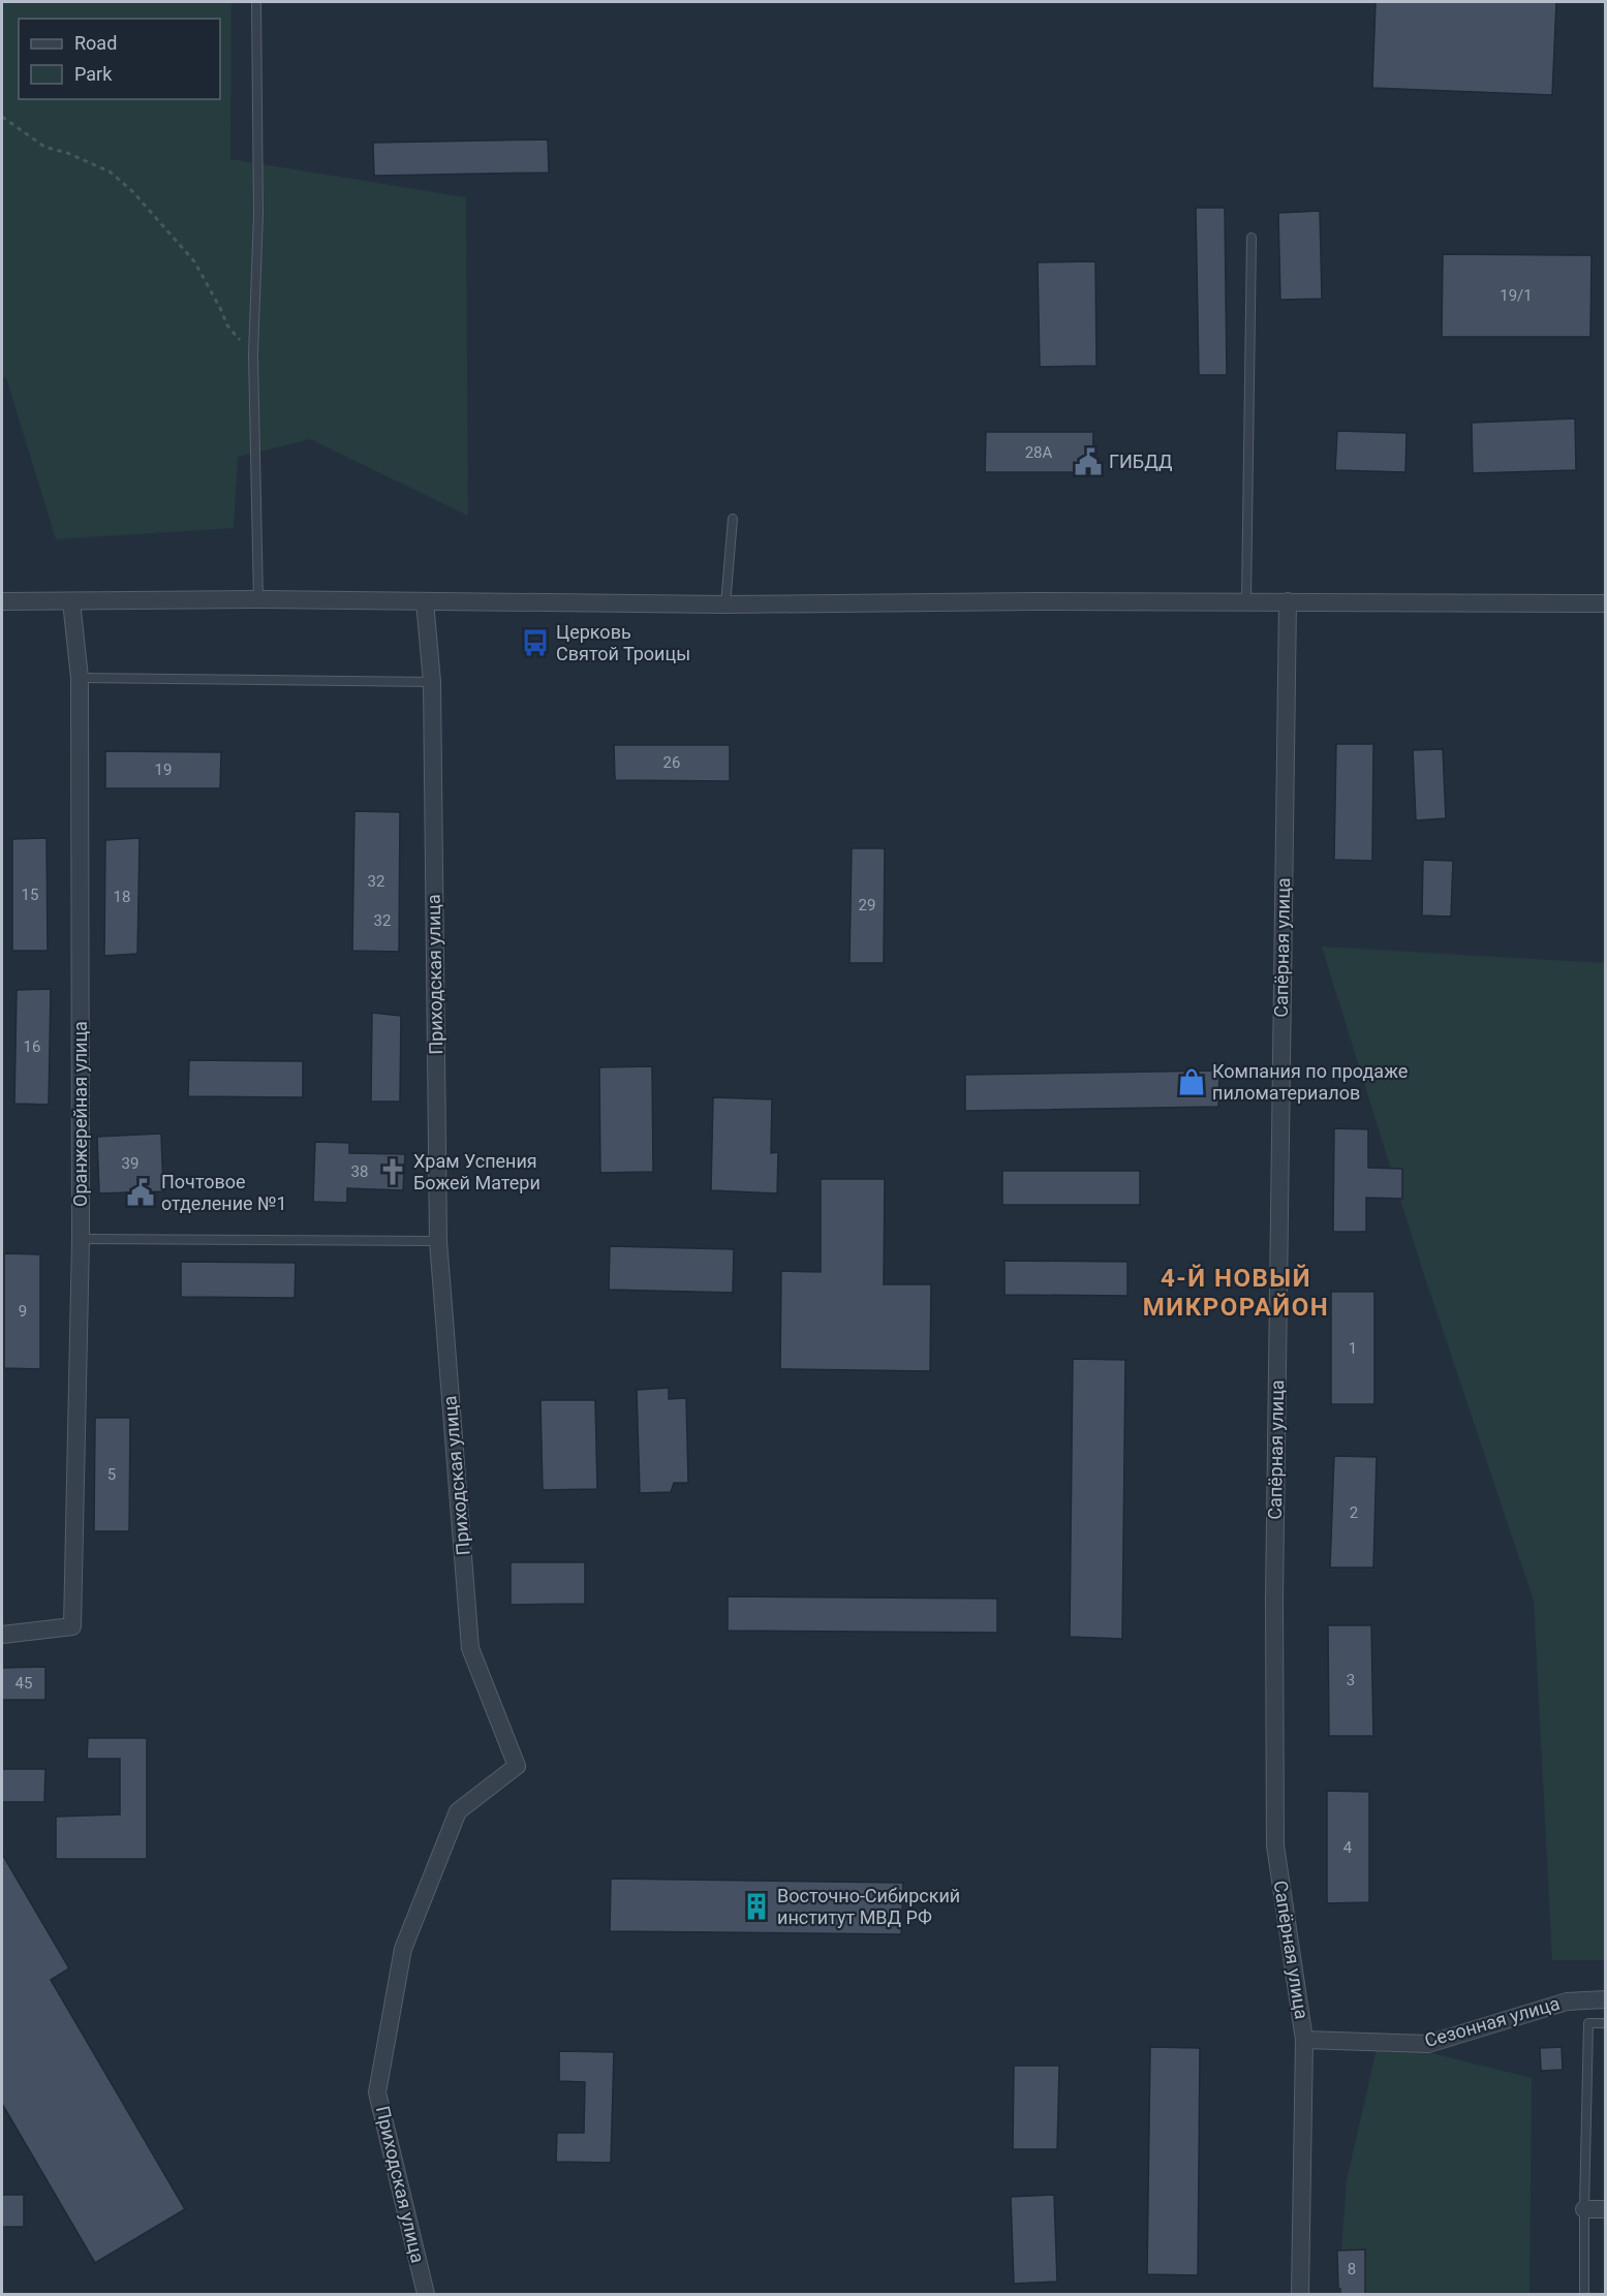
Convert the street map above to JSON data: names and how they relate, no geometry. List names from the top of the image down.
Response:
{
  "streets": {
    "street": [
      "Сапёрная улица",
      "Приходская улица",
      "Оранжерейная улица",
      "Сезонная улица"
    ]
  },
  "crossings": [
    ["Сапёрная улица", "Сезонная улица"]
  ],
  "districts": ["4-Й НОВЫЙ МИКРОРАЙОН"],
  "places": {
    "public building": ["ГИБДД", "Почтовое отделение №1"],
    "bus stop": ["Церковь Святой Троицы"],
    "shop": ["Компания по продаже пиломатериалов"],
    "church": ["Храм Успения Божей Матери"],
    "building": ["Восточно-Сибирский институт МВД РФ"]
  },
  "house_numbers": [
    "19/1",
    "28А",
    "26",
    "19",
    "32",
    "15",
    "18",
    "29",
    "32",
    "16",
    "39",
    "38",
    "9",
    "1",
    "5",
    "2",
    "3",
    "45",
    "4",
    "8"
  ],
  "legend": ["Road", "Park"]
}
